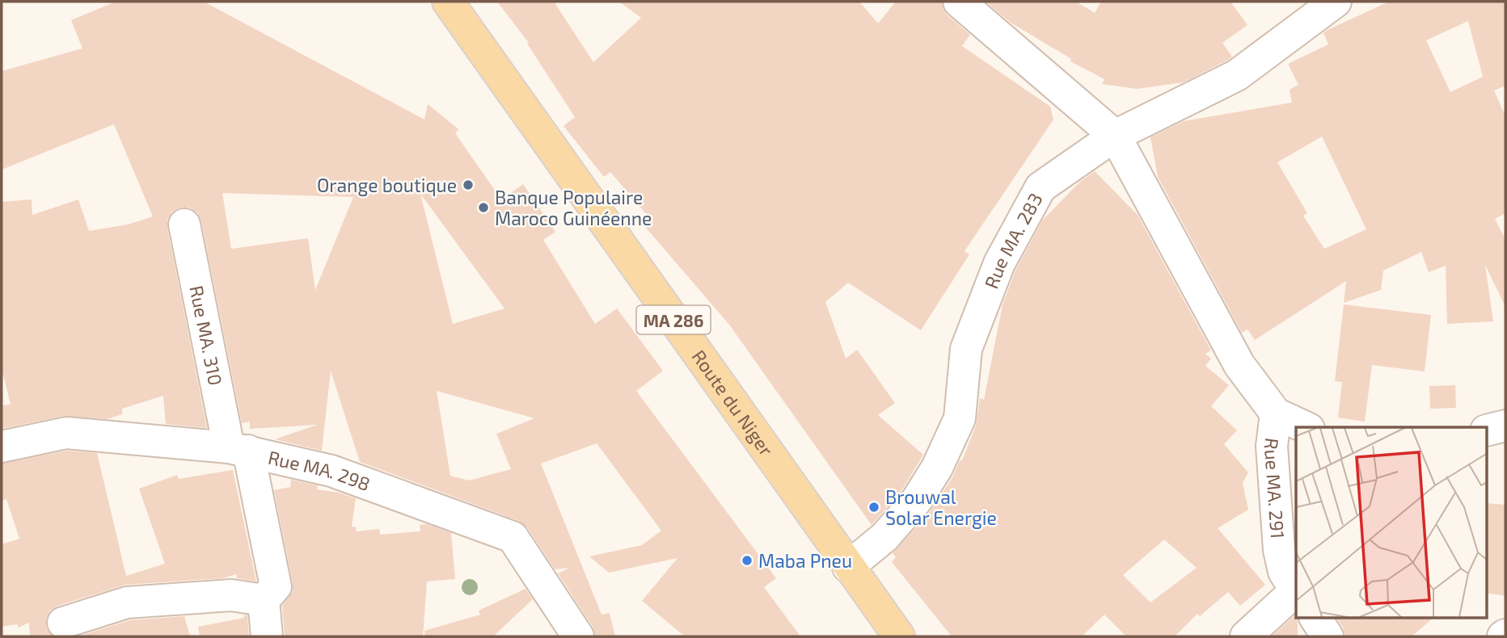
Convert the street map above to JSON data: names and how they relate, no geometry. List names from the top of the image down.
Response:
{
  "streets": {
    "main road": ["MA 286", "Route du Niger"],
    "street": [
      "Rue MA. 283",
      "Rue MA. 310",
      "Rue MA. 298",
      "Rue MA. 291"
    ]
  },
  "crossings": [
    ["Rue MA. 283", "Route du Niger"],
    ["Rue MA. 310", "Rue MA. 298"]
  ],
  "places": [
    "Orange boutique",
    "Banque Populaire Maroco Guinéenne",
    "Brouwal Solar Energie",
    "Maba Pneu"
  ]
}
